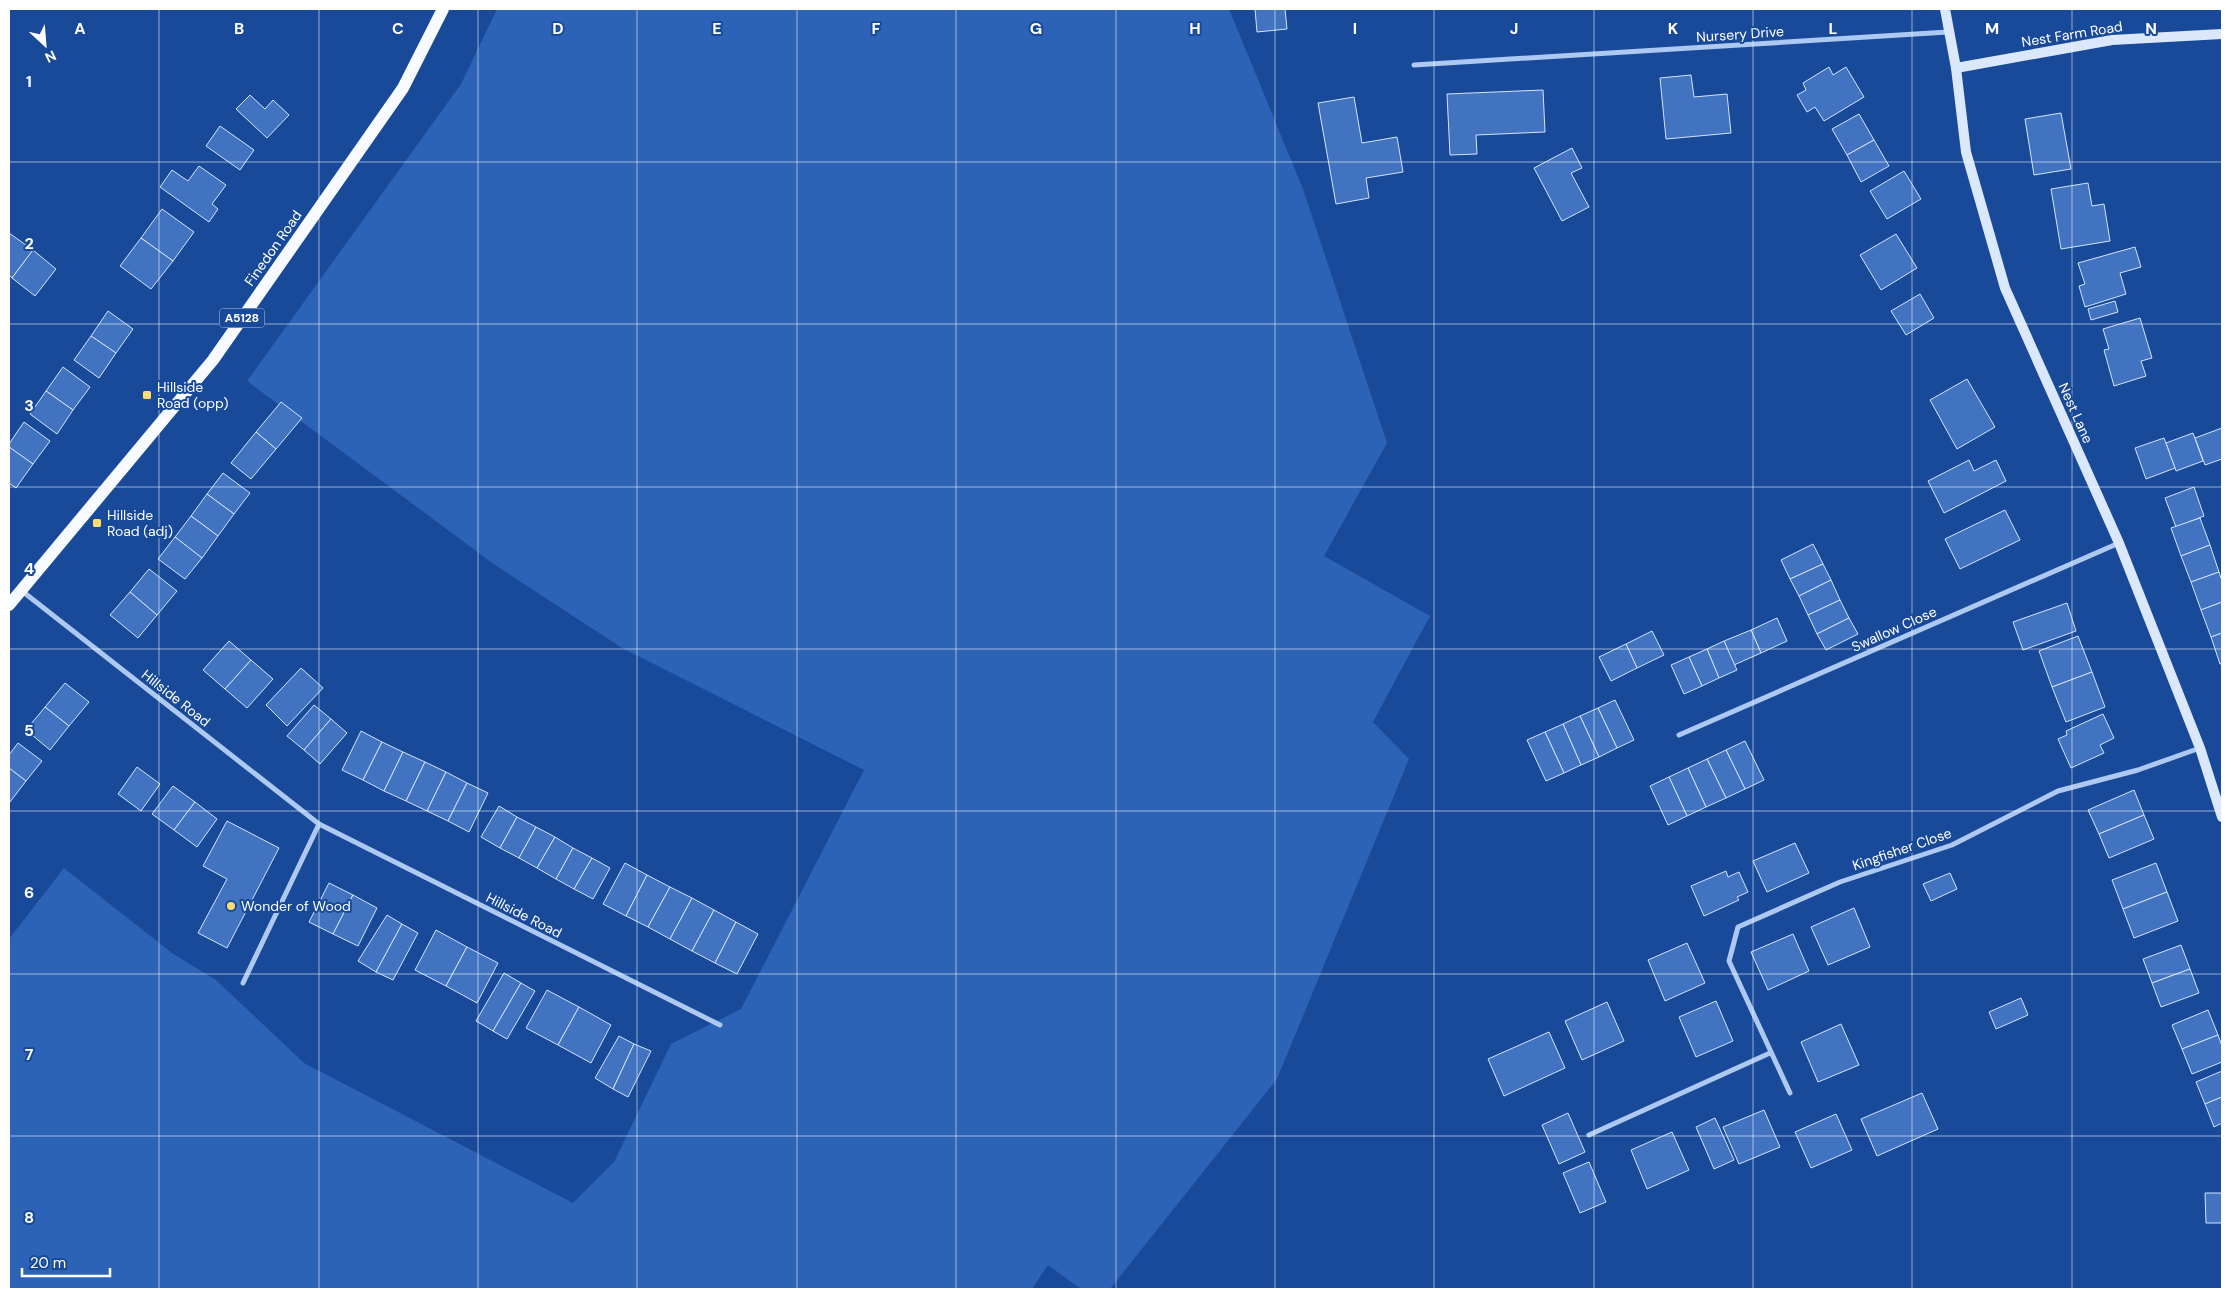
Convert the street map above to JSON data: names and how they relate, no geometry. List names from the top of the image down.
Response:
{
  "streets": {
    "main road": ["Finedon Road", "A5128"],
    "street": [
      "Nursery Drive",
      "Nest Farm Road",
      "Nest Lane",
      "Swallow Close",
      "Hillside Road",
      "Kingfisher Close"
    ]
  },
  "crossings": [
    ["Nursery Drive", "Nest Lane"],
    ["Nest Farm Road", "Nest Lane"],
    ["Finedon Road", "Hillside Road"],
    ["Nest Lane", "Swallow Close"],
    ["Nest Lane", "Kingfisher Close"]
  ],
  "places": {
    "transit": ["Hillside Road (opp)", "Hillside Road (adj)"],
    "other": ["Wonder of Wood"]
  },
  "scale_bar": "20 m",
  "north": "bottom right",
  "grid": {
    "columns": [
      "A",
      "B",
      "C",
      "D",
      "E",
      "F",
      "G",
      "H",
      "I",
      "J",
      "K",
      "L",
      "M",
      "N"
    ],
    "rows": [
      "1",
      "2",
      "3",
      "4",
      "5",
      "6",
      "7",
      "8"
    ]
  }
}
